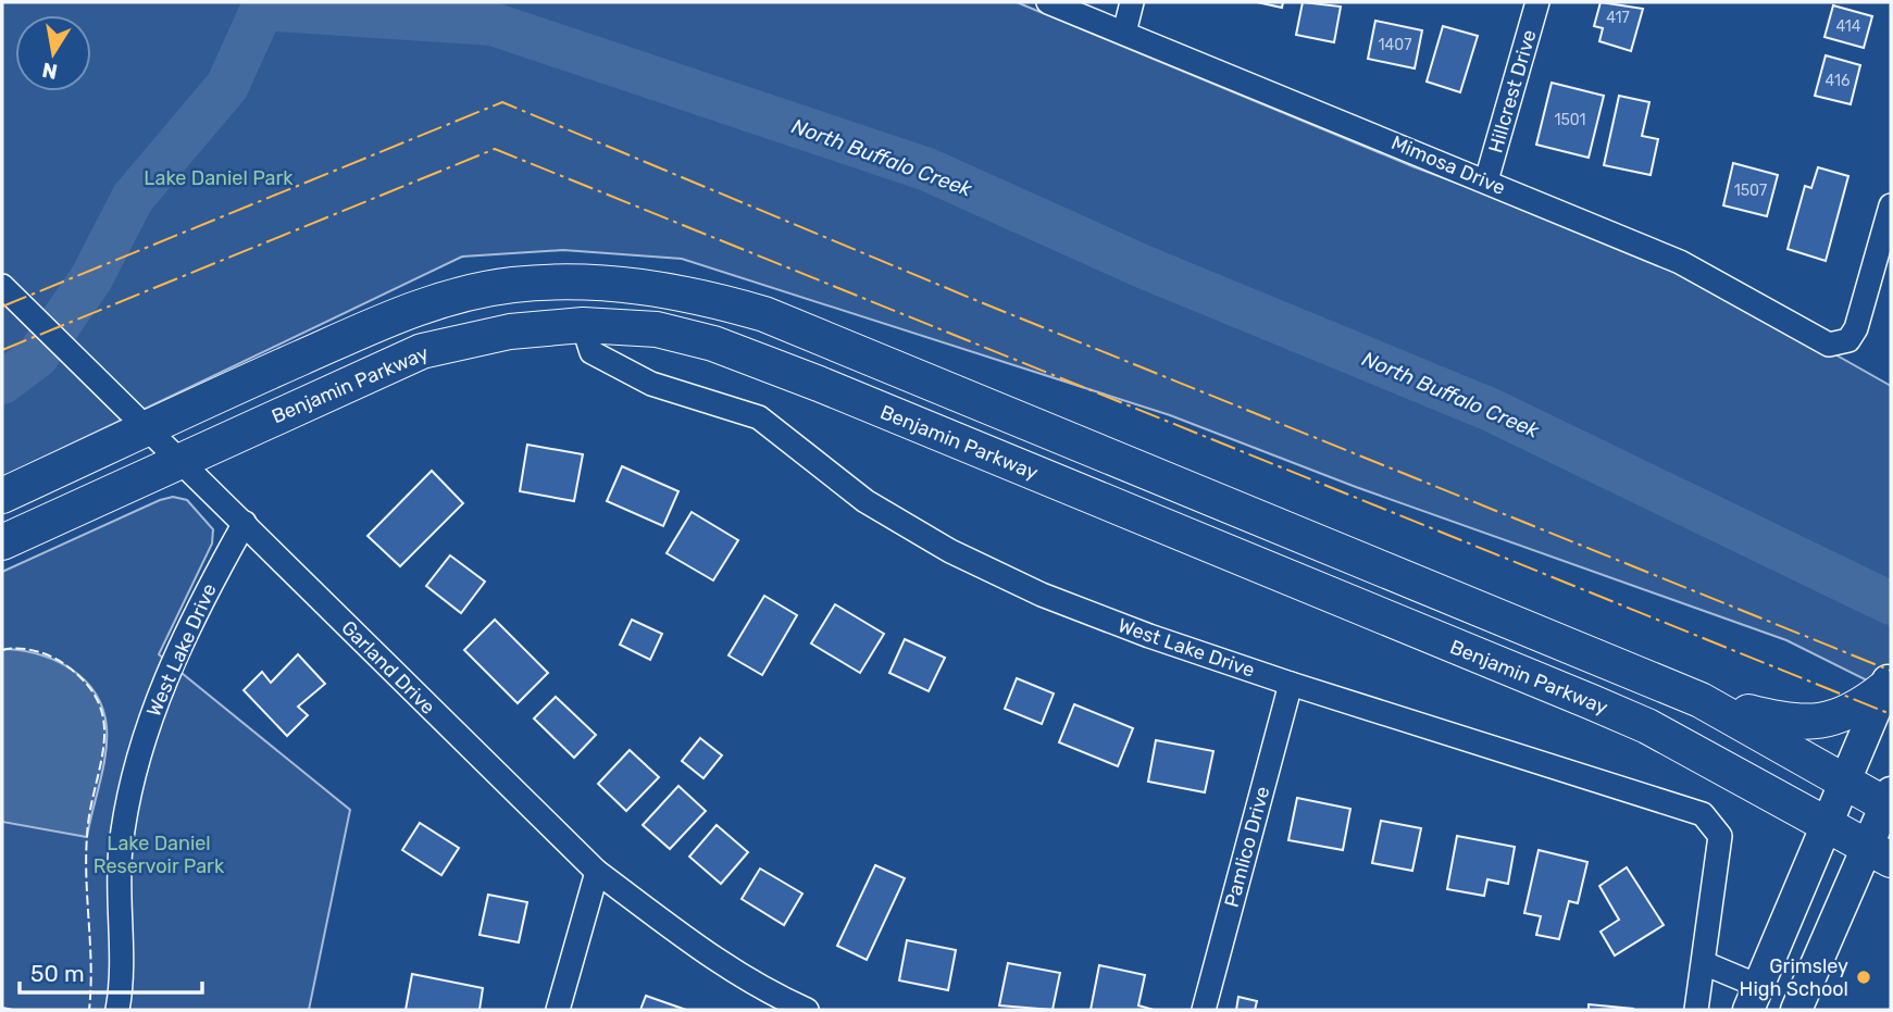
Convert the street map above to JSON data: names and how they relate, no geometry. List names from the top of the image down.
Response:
{
  "streets": {
    "main road": ["Benjamin Parkway"],
    "street": [
      "Hillcrest Drive",
      "Mimosa Drive",
      "West Lake Drive",
      "Garland Drive",
      "Pamlico Drive"
    ]
  },
  "crossings": [
    ["Hillcrest Drive", "Mimosa Drive"],
    ["Benjamin Parkway", "West Lake Drive"],
    ["Benjamin Parkway", "Garland Drive"],
    ["West Lake Drive", "Garland Drive"],
    ["West Lake Drive", "Pamlico Drive"]
  ],
  "water": ["North Buffalo Creek"],
  "parks": ["Lake Daniel Park", "Lake Daniel Reservoir Park"],
  "places": ["Grimsley High School"],
  "house_numbers": [
    "417",
    "414",
    "1407",
    "416",
    "1501",
    "1507"
  ],
  "scale_bar": "50 m",
  "north": "bottom"
}
